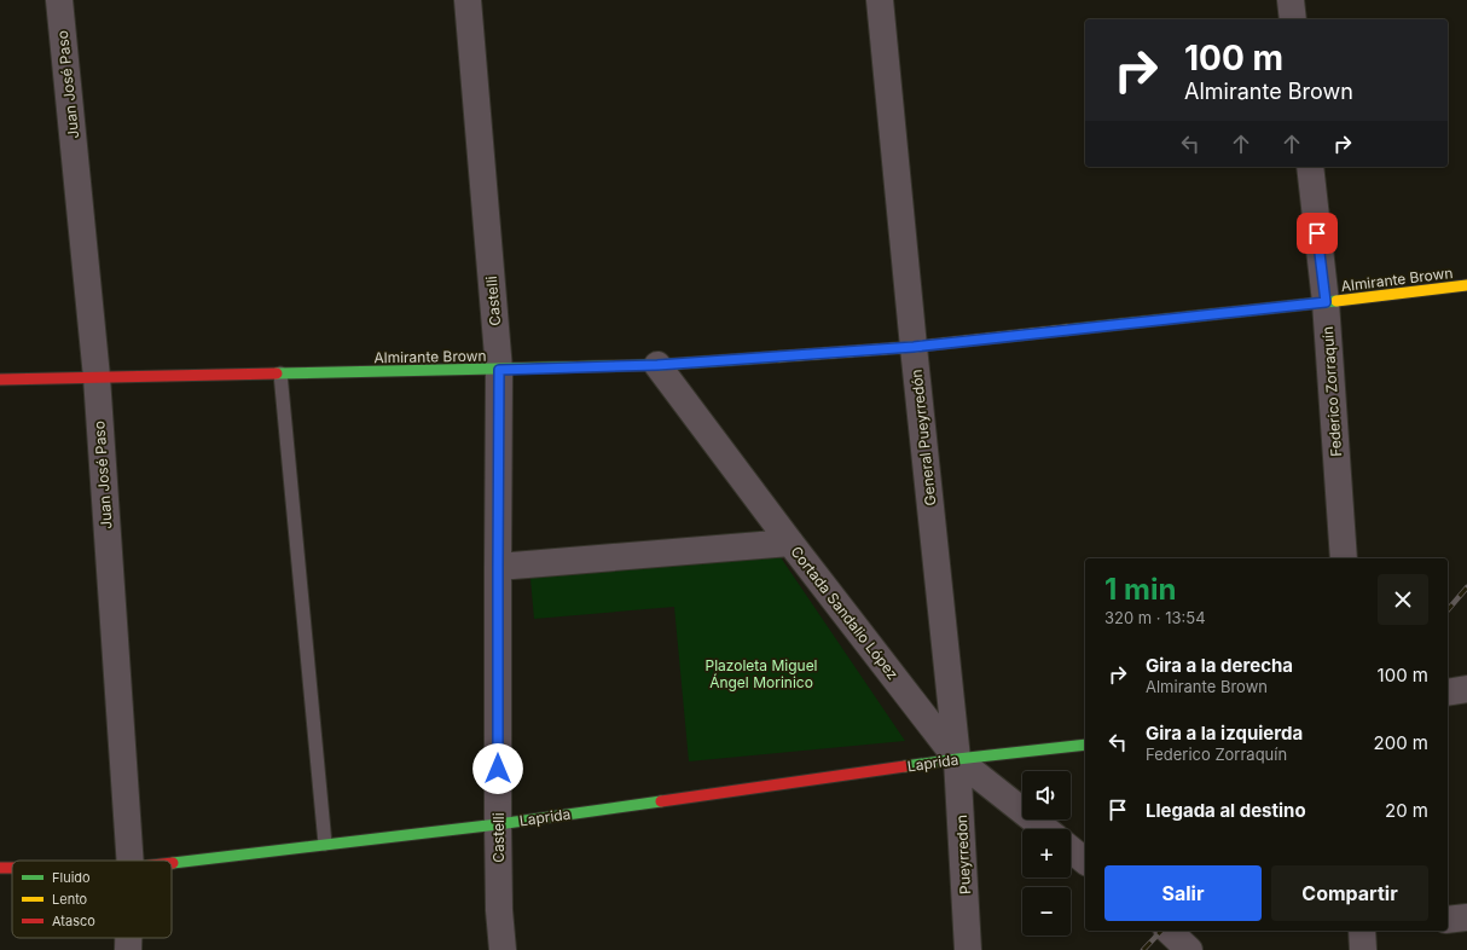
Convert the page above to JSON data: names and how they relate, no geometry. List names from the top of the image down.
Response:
{
  "streets": {
    "street": [
      "Juan José Paso",
      "Almirante Brown",
      "Castelli",
      "Federico Zorraquín",
      "General Pueyrredón",
      "Cortada Sandalio López",
      "Laprida",
      "Pueyrredon"
    ]
  },
  "crossings": [
    ["Juan José Paso", "Almirante Brown"],
    ["Almirante Brown", "Castelli"],
    ["Almirante Brown", "Federico Zorraquín"],
    ["Almirante Brown", "General Pueyrredón"],
    ["Almirante Brown", "Cortada Sandalio López"],
    ["Castelli", "Laprida"],
    ["General Pueyrredón", "Cortada Sandalio López"],
    ["General Pueyrredón", "Laprida"],
    ["General Pueyrredón", "Pueyrredon"],
    ["Cortada Sandalio López", "Laprida"],
    ["Cortada Sandalio López", "Pueyrredon"],
    ["Laprida", "Pueyrredon"]
  ],
  "parks": ["Plazoleta Miguel Ángel Morinico"],
  "legend": ["Fluido", "Lento", "Atasco"],
  "page": {
    "turn": ["100 m", "Almirante Brown"],
    "heading": ["1 min", "320 m · 13:54"],
    "list": [
      {
        "name": "Gira a la derecha",
        "note": "Almirante Brown",
        "value": "100 m"
      },
      {
        "name": "Gira a la izquierda",
        "note": "Federico Zorraquín",
        "value": "200 m"
      },
      {
        "name": "Llegada al destino",
        "value": "20 m"
      }
    ],
    "map_buttons": ["+", "−"],
    "buttons": ["Salir", "Compartir"]
  }
}
